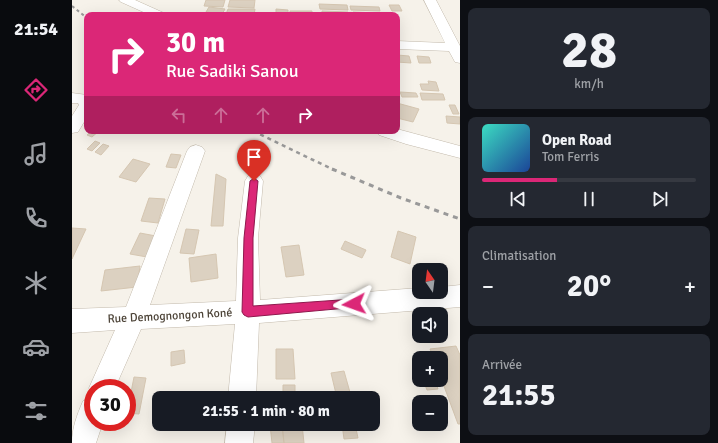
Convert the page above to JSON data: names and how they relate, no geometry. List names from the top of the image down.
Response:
{
  "streets": {
    "street": ["Rue Demognongon Koné"]
  },
  "north": "top",
  "page": {
    "tabs": "21:54",
    "tile": [
      ["28", "km/h"],
      "Climatisation",
      ["Arrivée", "21:55"]
    ],
    "turn": ["30 m", "Rue Sadiki Sanou"],
    "song": ["Open Road", "Tom Ferris"],
    "map_buttons": ["+", "−"],
    "heat": ["−", "20°", "+"],
    "limit": "30",
    "trip": "21:55 · 1 min · 80 m"
  }
}
